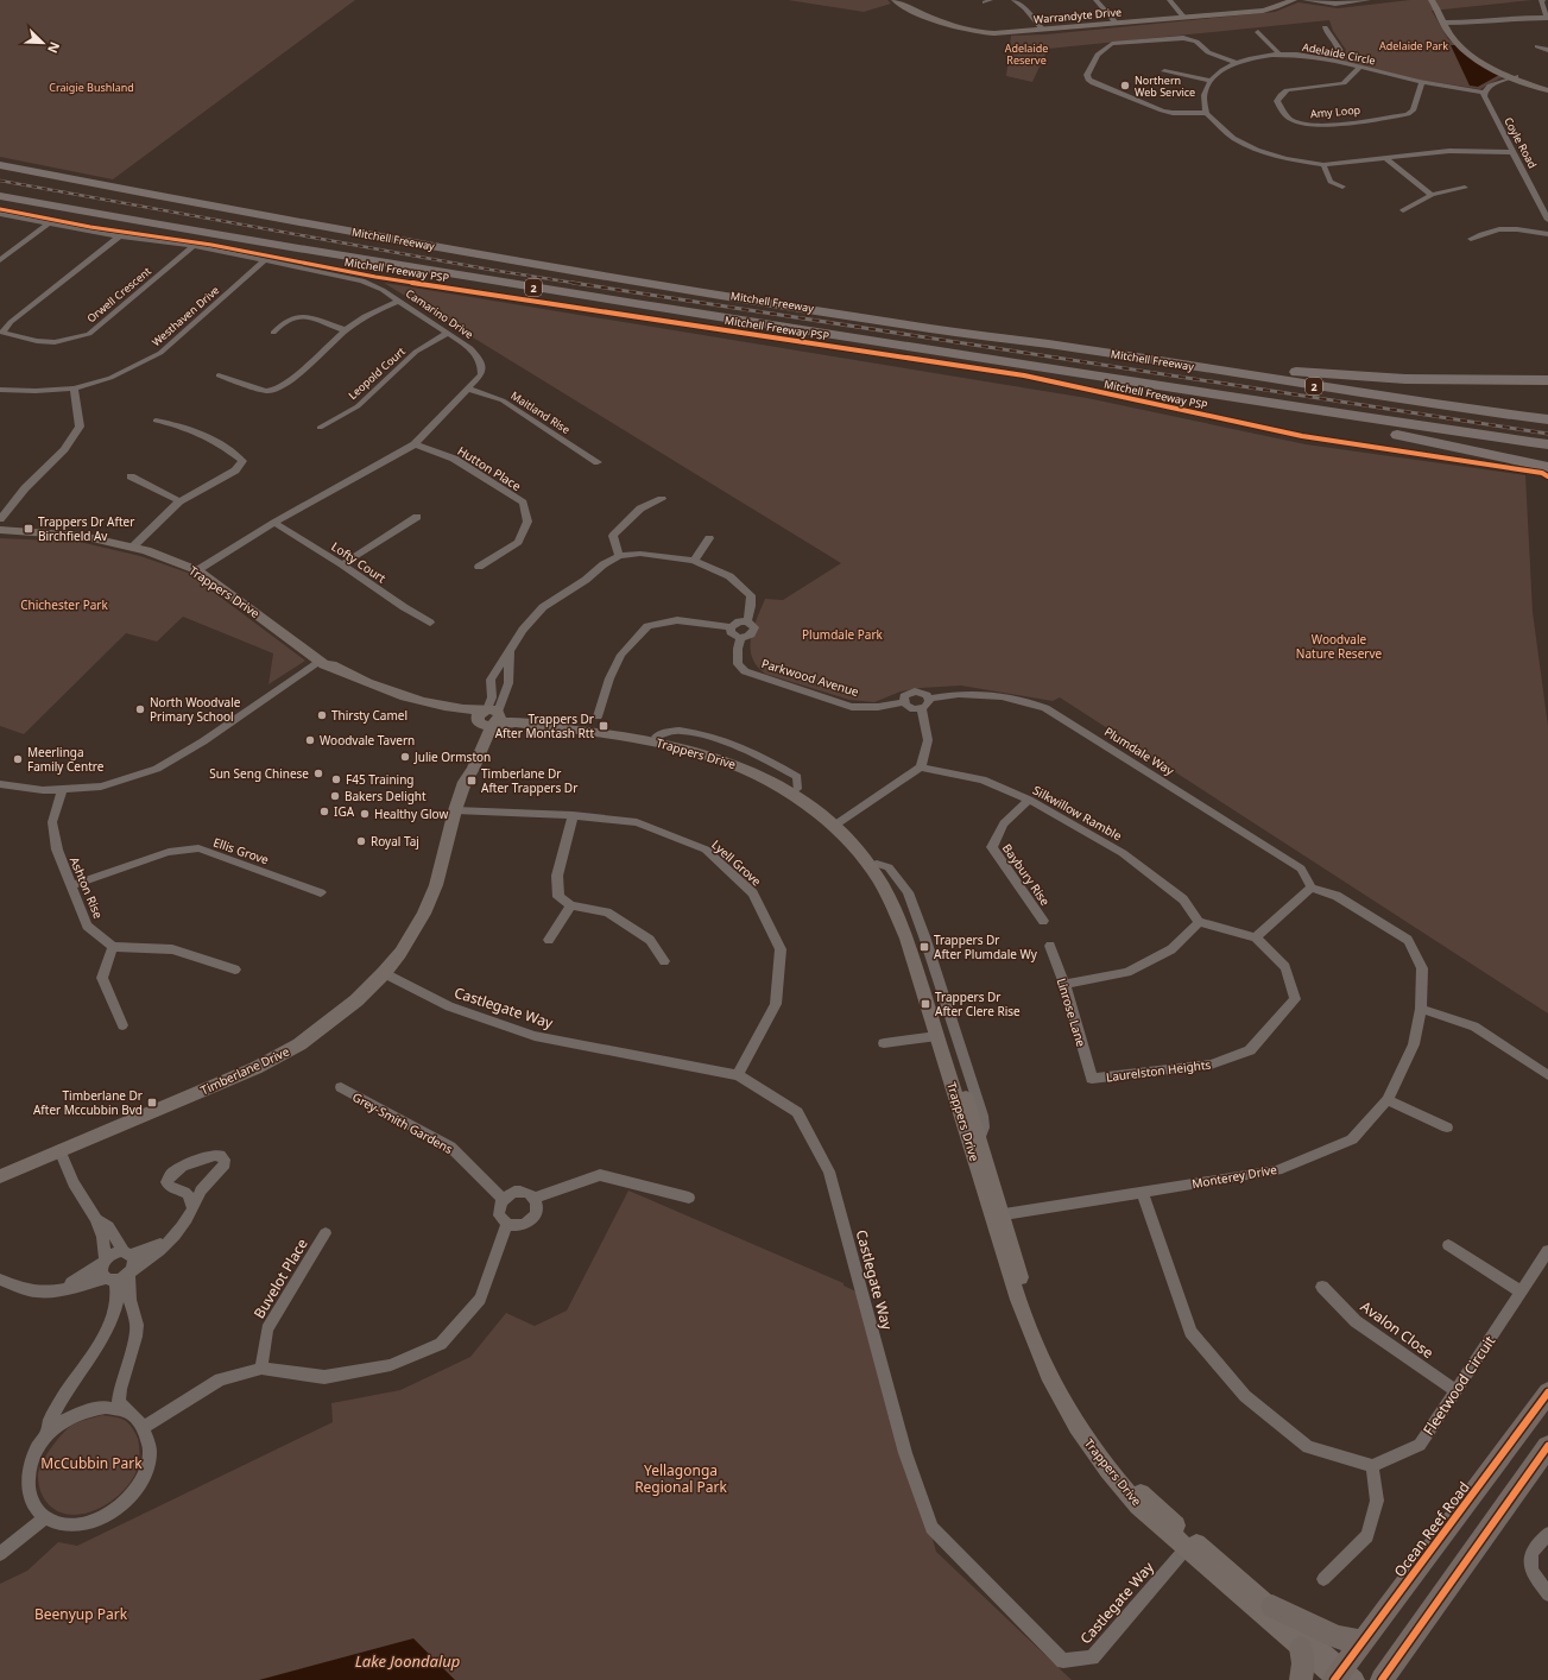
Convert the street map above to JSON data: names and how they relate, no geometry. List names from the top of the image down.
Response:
{
  "streets": {
    "highway": ["Mitchell Freeway", "2"],
    "main road": [
      "Warrandyte Drive",
      "Trappers Drive",
      "Timberlane Drive",
      "Ocean Reef Road"
    ],
    "street": [
      "Adelaide Circle",
      "Amy Loop",
      "Coyle Road",
      "Orwell Crescent",
      "Camarino Drive",
      "Westhaven Drive",
      "Leopold Court",
      "Maitland Rise",
      "Hutton Place",
      "Lofty Court",
      "Parkwood Avenue",
      "Plumdale Way",
      "Silkwillow Ramble",
      "Ellis Grove",
      "Lyell Grove",
      "Baybury Rise",
      "Ashton Rise",
      "Castlegate Way",
      "Linrose Lane",
      "Laurelston Heights",
      "Grey-Smith Gardens",
      "Monterey Drive",
      "Buvelot Place",
      "Avalon Close",
      "Fleetwood Circuit"
    ],
    "cycle path": ["Mitchell Freeway PSP"]
  },
  "crossings": [
    ["Adelaide Circle", "Amy Loop"],
    ["Adelaide Circle", "Coyle Road"],
    ["Orwell Crescent", "Camarino Drive"],
    ["Camarino Drive", "Westhaven Drive"],
    ["Camarino Drive", "Leopold Court"],
    ["Camarino Drive", "Maitland Rise"],
    ["Camarino Drive", "Hutton Place"],
    ["Camarino Drive", "Lofty Court"],
    ["Camarino Drive", "Trappers Drive"],
    ["Trappers Drive", "Castlegate Way"],
    ["Trappers Drive", "Timberlane Drive"],
    ["Trappers Drive", "Monterey Drive"],
    ["Trappers Drive", "Ocean Reef Road"],
    ["Parkwood Avenue", "Plumdale Way"],
    ["Plumdale Way", "Monterey Drive"],
    ["Silkwillow Ramble", "Baybury Rise"],
    ["Ellis Grove", "Ashton Rise"],
    ["Lyell Grove", "Castlegate Way"],
    ["Lyell Grove", "Timberlane Drive"],
    ["Castlegate Way", "Timberlane Drive"],
    ["Linrose Lane", "Laurelston Heights"],
    ["Avalon Close", "Fleetwood Circuit"]
  ],
  "water": ["Lake Joondalup"],
  "parks": [
    "Adelaide Park",
    "Adelaide Reserve",
    "Craigie Bushland",
    "Chichester Park",
    "Plumdale Park",
    "Woodvale Nature Reserve",
    "McCubbin Park",
    "Yellagonga Regional Park",
    "Beenyup Park"
  ],
  "places": {
    "other": [
      "Northern Web Service",
      "North Woodvale Primary School",
      "Thirsty Camel",
      "Woodvale Tavern",
      "Julie Ormston",
      "Meerlinga Family Centre",
      "Sun Seng Chinese",
      "F45 Training",
      "Bakers Delight",
      "IGA",
      "Healthy Glow",
      "Royal Taj"
    ],
    "transit": [
      "Trappers Dr After Birchfield Av",
      "Trappers Dr After Montash Rtt",
      "Timberlane Dr After Trappers Dr",
      "Trappers Dr After Plumdale Wy",
      "Trappers Dr After Clere Rise",
      "Timberlane Dr After Mccubbin Bvd"
    ]
  },
  "north": "bottom right"
}
